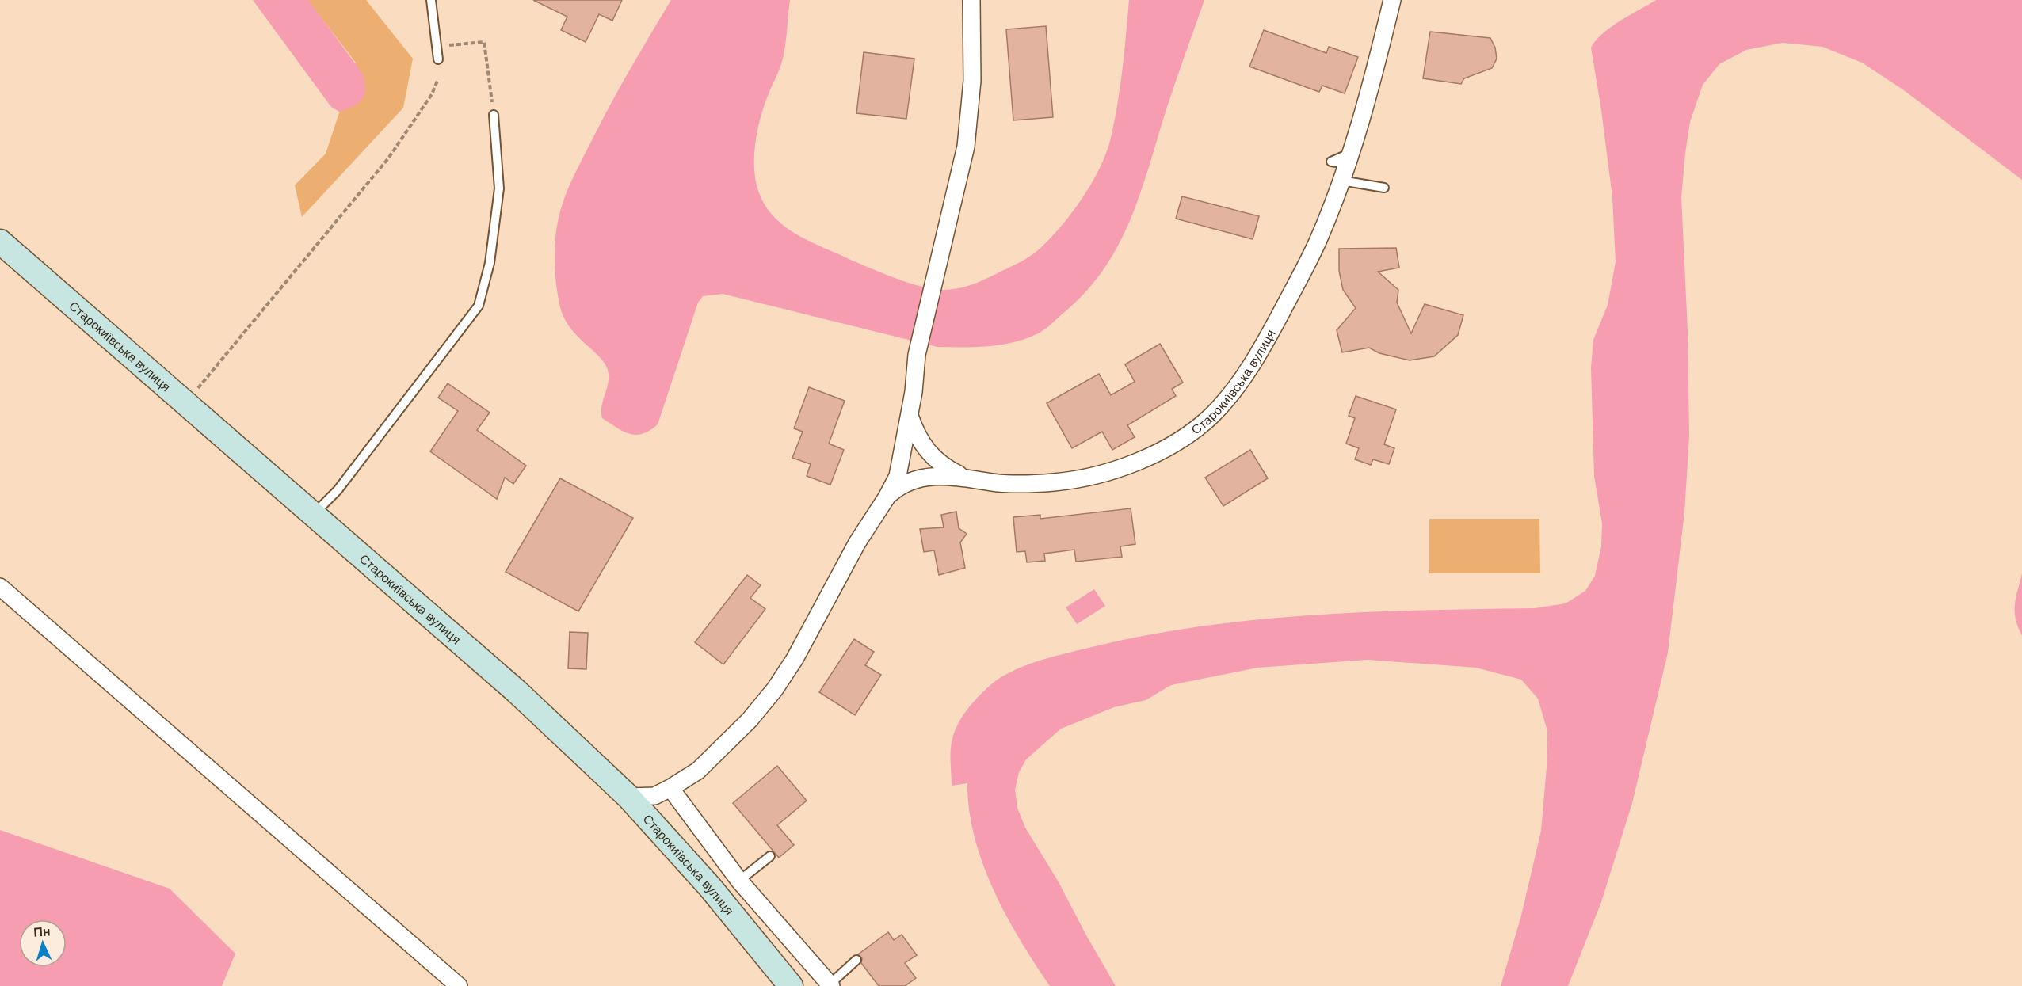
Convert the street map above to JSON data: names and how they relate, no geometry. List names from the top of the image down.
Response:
{
  "streets": {
    "street": ["Старокиївська вулиця"]
  },
  "north": "top"
}
